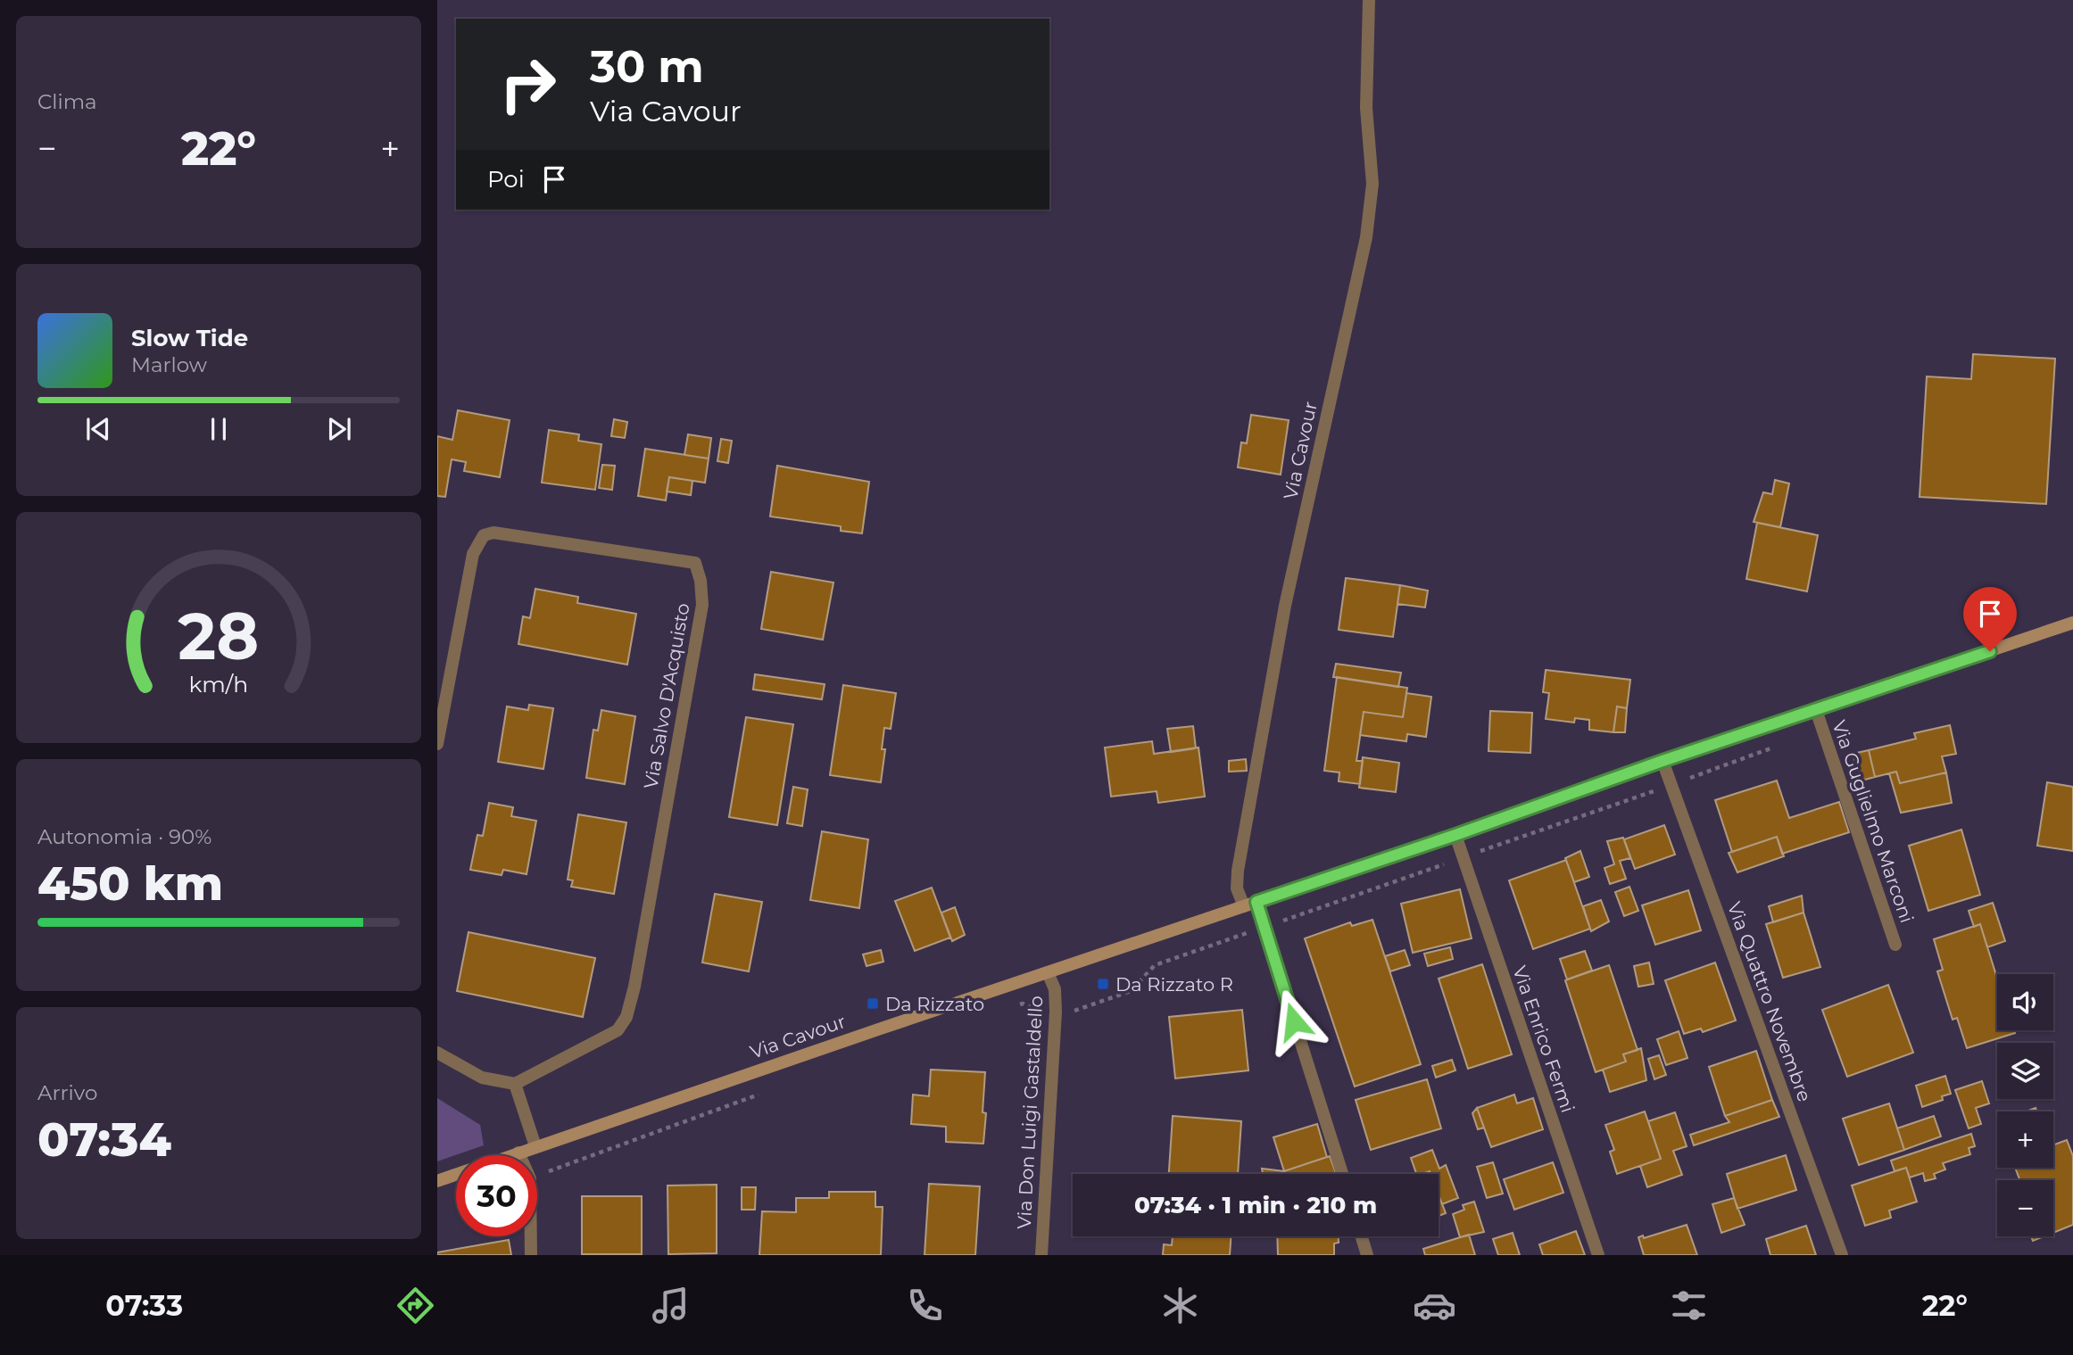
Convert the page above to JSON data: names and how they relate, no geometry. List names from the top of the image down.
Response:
{
  "streets": {
    "main road": ["Via Cavour"],
    "street": [
      "Via Salvo D'Acquisto",
      "Via Guglielmo Marconi",
      "Via Quattro Novembre",
      "Via Enrico Fermi",
      "Via Don Luigi Gastaldello"
    ]
  },
  "crossings": [
    ["Via Cavour", "Via Guglielmo Marconi"],
    ["Via Cavour", "Via Quattro Novembre"],
    ["Via Cavour", "Via Enrico Fermi"],
    ["Via Cavour", "Via Don Luigi Gastaldello"]
  ],
  "places": {
    "transit": ["Da Rizzato R", "Da Rizzato"]
  },
  "page": {
    "tile": [
      "Clima",
      ["Autonomia · 90%", "450 km"],
      ["Arrivo", "07:34"]
    ],
    "turn": ["30 m", "Via Cavour"],
    "heat": ["−", "22°", "+"],
    "then": "Poi",
    "song": ["Slow Tide", "Marlow"],
    "map_buttons": ["+", "−"],
    "limit": "30",
    "trip": "07:34 · 1 min · 210 m",
    "tabs": ["07:33", "22°"],
    "gauge": ["28", "km/h"]
  }
}
